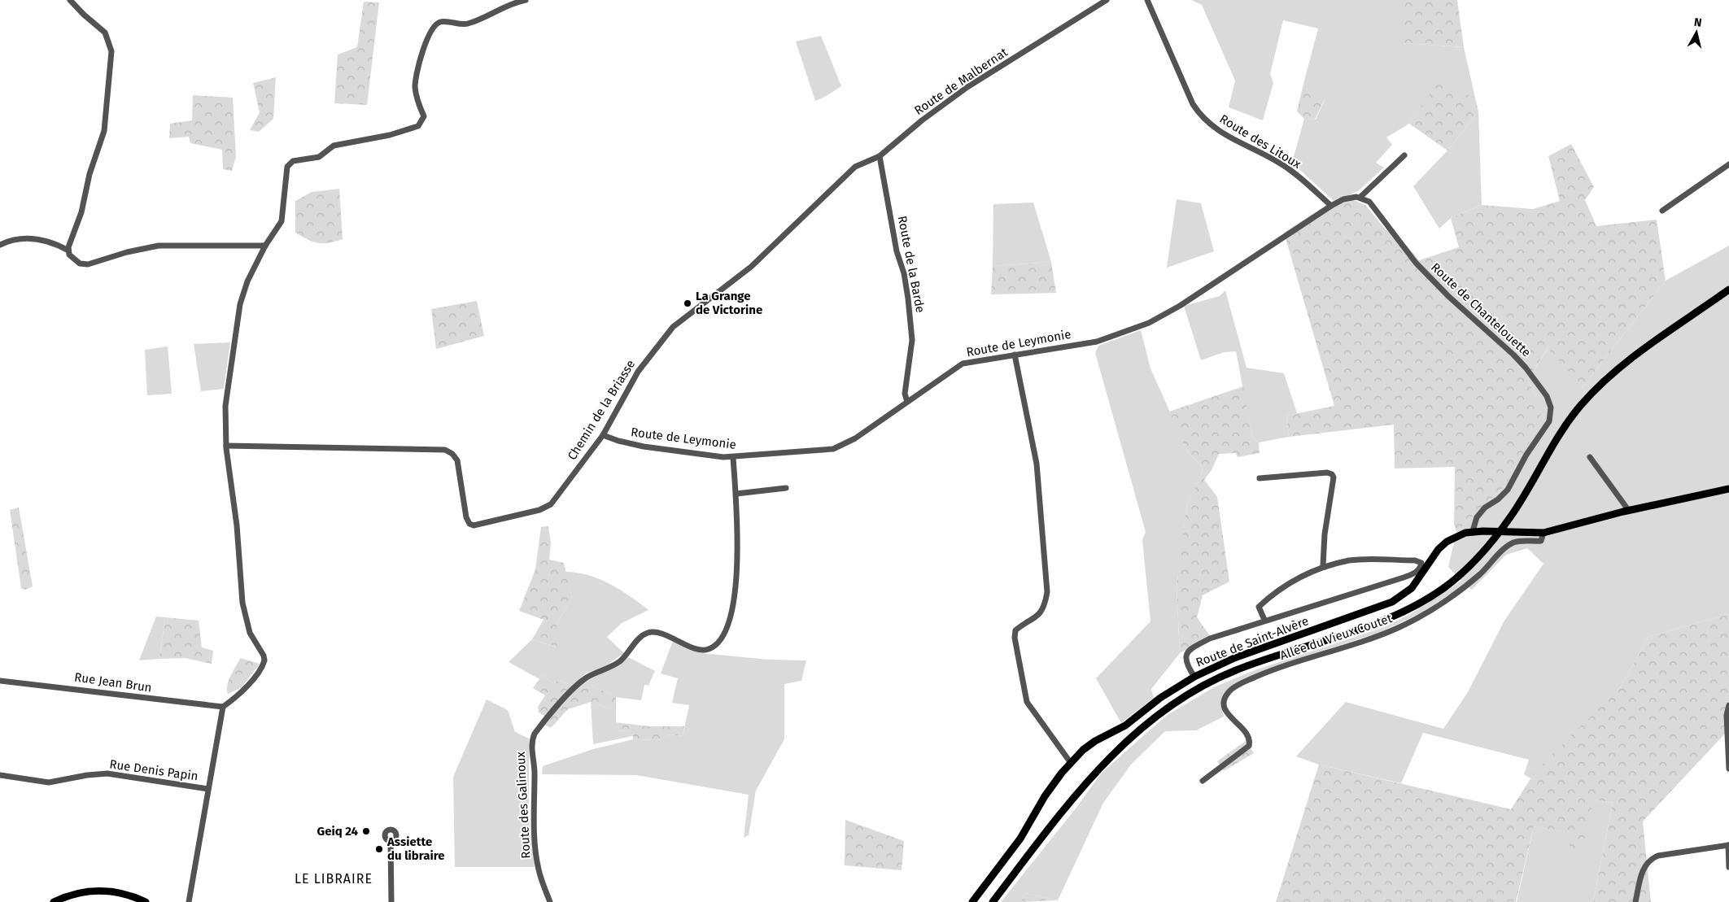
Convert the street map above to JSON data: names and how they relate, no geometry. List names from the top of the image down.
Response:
{
  "streets": {
    "main road": ["Route de Saint-Alvère"],
    "street": [
      "Route de Malbernat",
      "Route des Litoux",
      "Route de la Barde",
      "Route de Chantelouette",
      "Route de Leymonie",
      "Chemin de la Briasse",
      "Allée du Vieux Coutet",
      "Rue Jean Brun",
      "Rue Denis Papin",
      "Route des Galinoux"
    ]
  },
  "crossings": [
    ["Route de Malbernat", "Route de la Barde"],
    ["Route de Malbernat", "Chemin de la Briasse"],
    ["Route des Litoux", "Route de Leymonie"],
    ["Route de la Barde", "Route de Leymonie"],
    ["Route de Chantelouette", "Route de Saint-Alvère"],
    ["Route de Leymonie", "Chemin de la Briasse"],
    ["Route de Leymonie", "Route des Galinoux"],
    ["Allée du Vieux Coutet", "Route de Saint-Alvère"]
  ],
  "districts": ["LE LIBRAIRE"],
  "places": ["La Grange de Victorine", "Geiq 24", "Assiette du libraire"],
  "north": "top"
}
